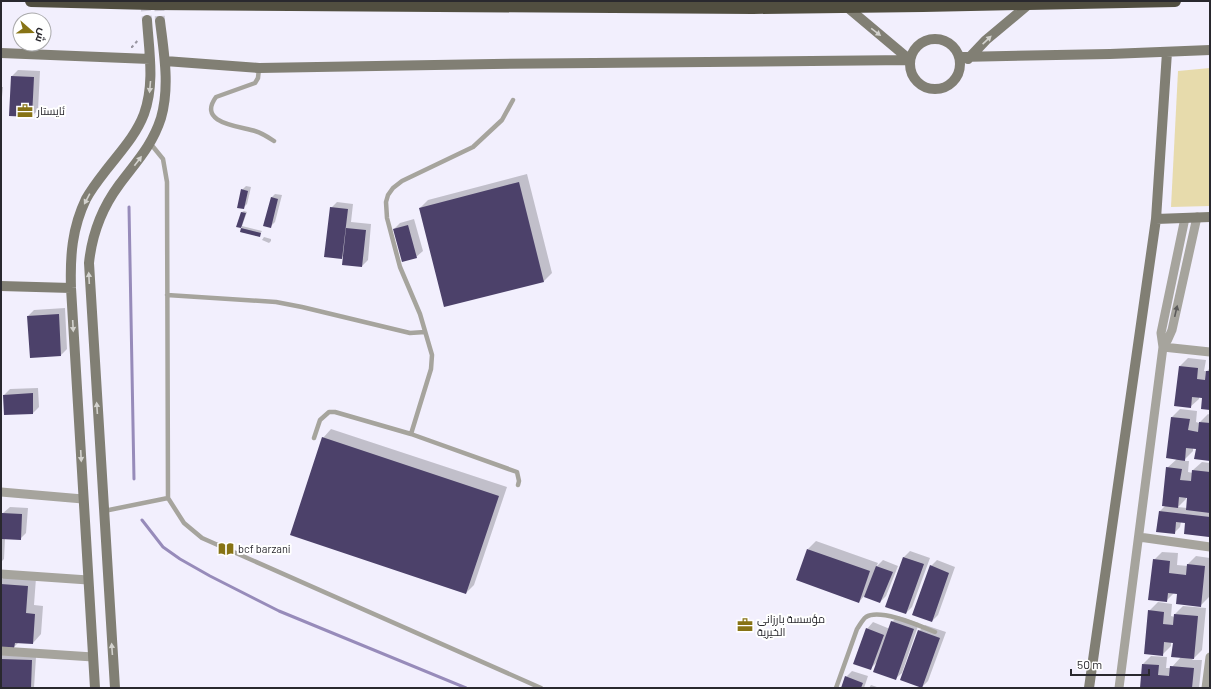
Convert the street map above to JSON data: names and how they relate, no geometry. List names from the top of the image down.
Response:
{
  "places": {
    "office": ["ئایستار", "مؤسسة بارزانی الخیریة"],
    "library": ["bcf barzani"]
  },
  "scale_bar": "50 m",
  "north": "right"
}
